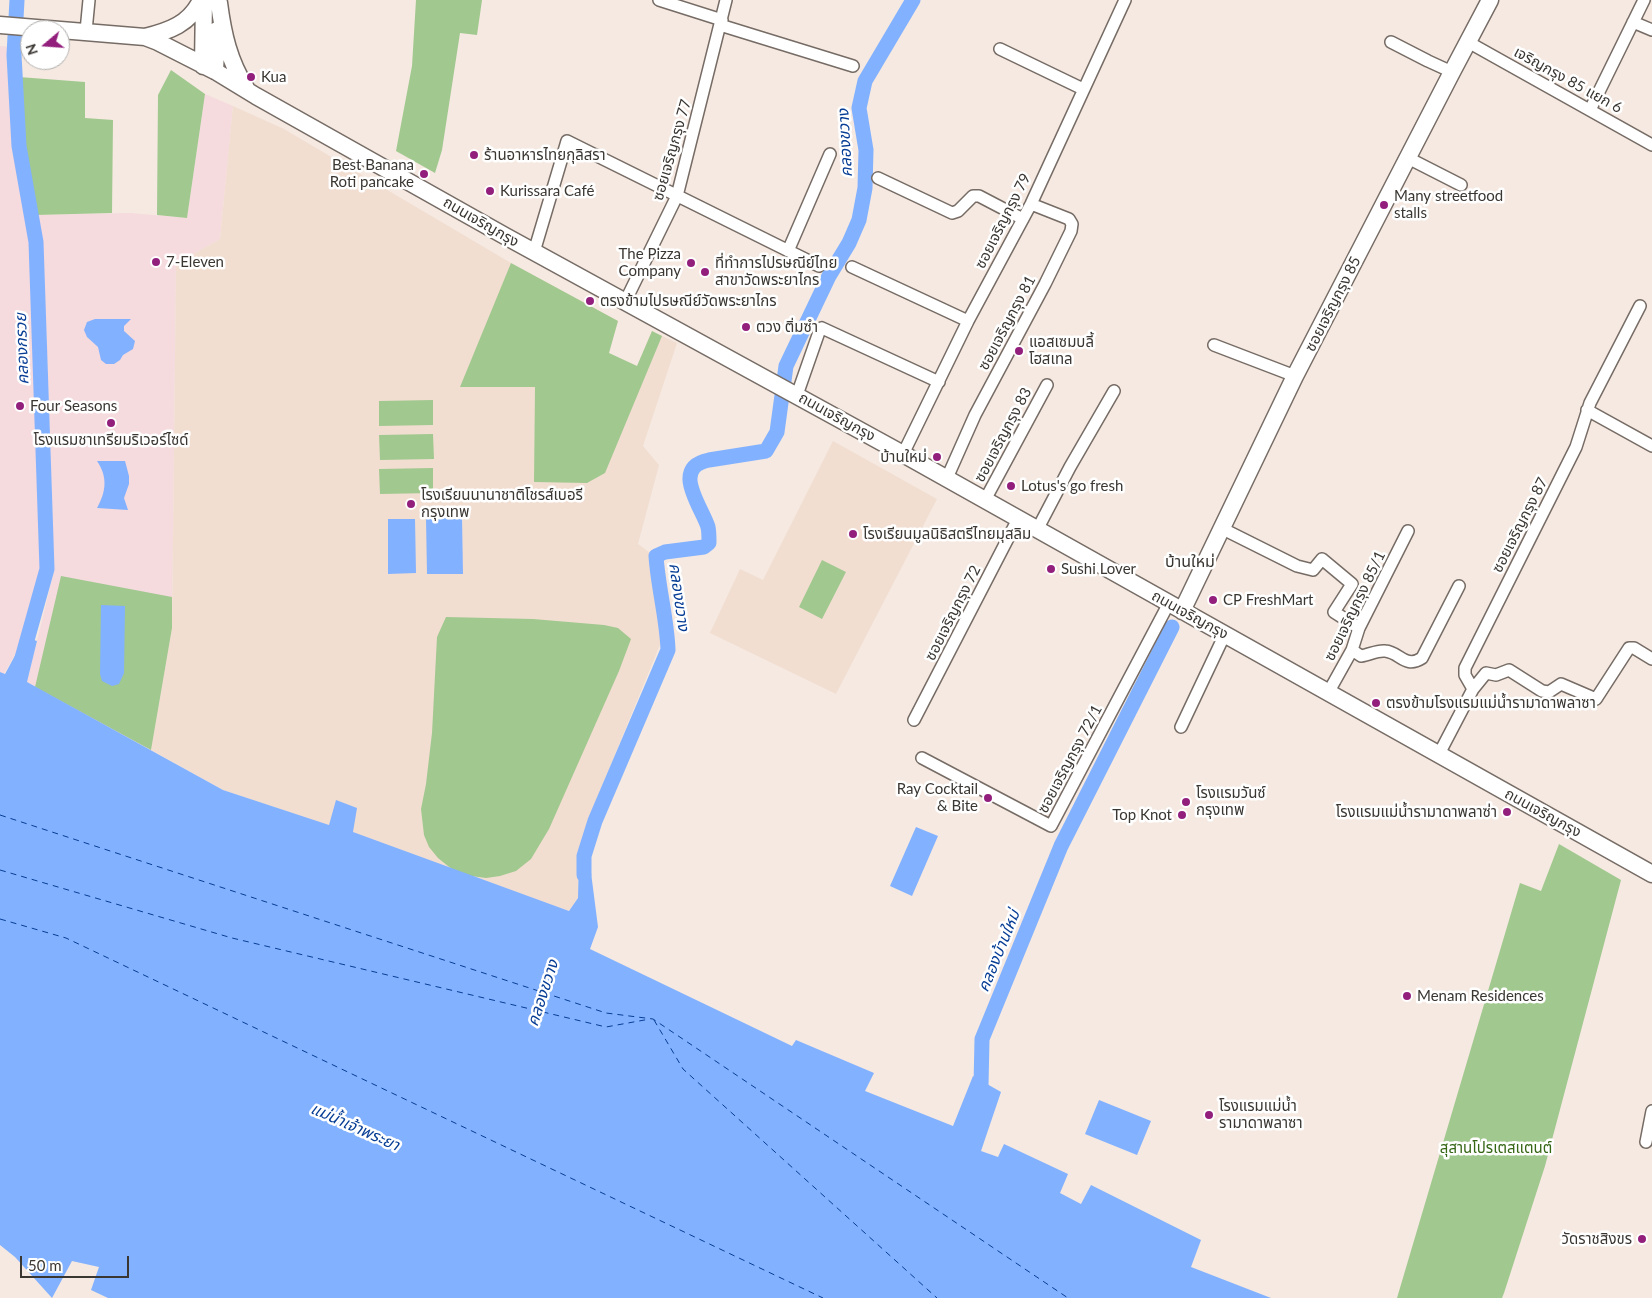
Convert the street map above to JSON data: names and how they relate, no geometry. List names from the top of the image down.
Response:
{
  "streets": {
    "main road": ["ถนนเจริญกรุง", "ซอยเจริญกรุง 85"],
    "street": [
      "เจริญกรุง 85 แยก 6",
      "ซอยเจริญกรุง 77",
      "ซอยเจริญกรุง 79",
      "ซอยเจริญกรุง 81",
      "ซอยเจริญกรุง 83",
      "ซอยเจริญกรุง 87",
      "ซอยเจริญกรุง 85/1",
      "ซอยเจริญกรุง 72",
      "ซอยเจริญกรุง 72/1"
    ]
  },
  "crossings": [
    ["เจริญกรุง 85 แยก 6", "ซอยเจริญกรุง 85"],
    ["ซอยเจริญกรุง 77", "ถนนเจริญกรุง"],
    ["ซอยเจริญกรุง 79", "ถนนเจริญกรุง"],
    ["ซอยเจริญกรุง 79", "ซอยเจริญกรุง 81"],
    ["ถนนเจริญกรุง", "ซอยเจริญกรุง 85"],
    ["ถนนเจริญกรุง", "ซอยเจริญกรุง 81"],
    ["ถนนเจริญกรุง", "ซอยเจริญกรุง 83"],
    ["ถนนเจริญกรุง", "ซอยเจริญกรุง 85/1"],
    ["ถนนเจริญกรุง", "ซอยเจริญกรุง 72"],
    ["ถนนเจริญกรุง", "ซอยเจริญกรุง 72/1"],
    ["ซอยเจริญกรุง 85", "ซอยเจริญกรุง 72/1"]
  ],
  "districts": ["บ้านใหม่"],
  "water": [
    "คลองขวาง",
    "คลองกรวย",
    "คลองบ้านใหม่",
    "แม่น้ำเจ้าพระยา"
  ],
  "parks": ["สุสานโปรเตสแตนต์"],
  "places": [
    "Kua",
    "ร้านอาหารไทยกุลิสรา",
    "Best Banana Roti pancake",
    "Kurissara Café",
    "Many streetfood stalls",
    "7-Eleven",
    "The Pizza Company",
    "ที่ทำการไปรษณีย์ไทย สาขาวัดพระยาไกร",
    "ตรงข้ามไปรษณีย์วัดพระยาไกร",
    "ตวง ติ่มซำ",
    "แอสเซมบลี้ โฮสเทล",
    "Four Seasons",
    "โรงแรมชาเทรียมริเวอร์ไซด์",
    "บ้านใหม่",
    "Lotus's go fresh",
    "โรงเรียนนานาชาติโชรส์เบอรี กรุงเทพ",
    "โรงเรียนมูลนิธิสตรีไทยมุสลิม",
    "Sushi Lover",
    "CP FreshMart",
    "ตรงข้ามโรงแรมแม่น้ำรามาดาพลาซา",
    "Ray Cocktail & Bite",
    "โรงแรมวันซ์ กรุงเทพ",
    "โรงแรมแม่น้ำรามาดาพลาซ่า",
    "Top Knot",
    "Menam Residences",
    "โรงแรมแม่น้ำ รามาดาพลาซา",
    "วัดราชสิงขร"
  ],
  "scale_bar": "50 m",
  "north": "left"
}
